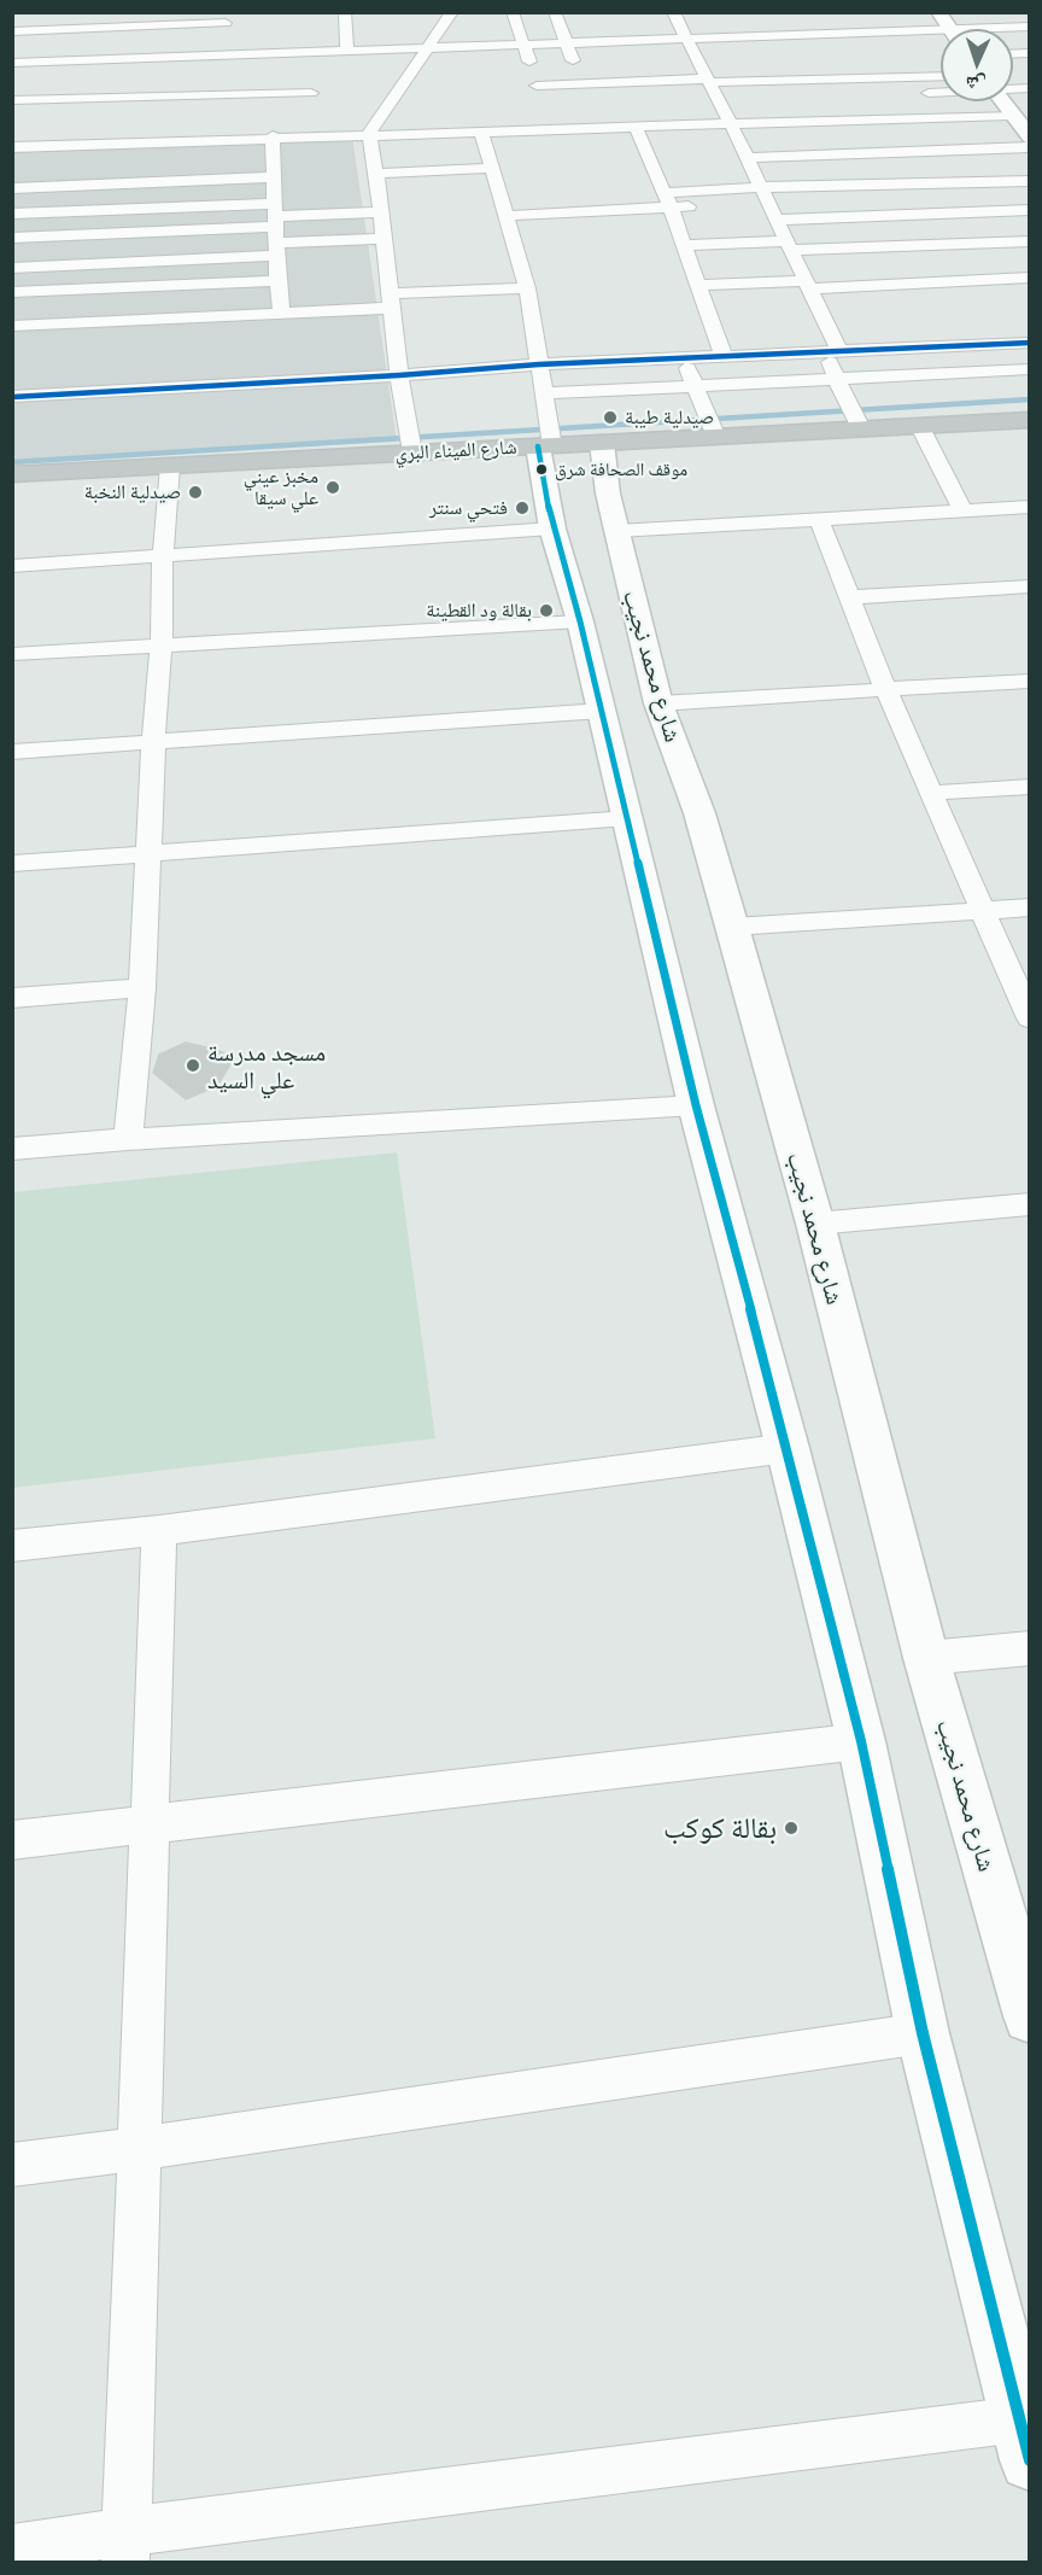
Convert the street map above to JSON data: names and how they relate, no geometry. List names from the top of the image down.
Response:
{
  "streets": {
    "highway": ["شارع الميناء البري"],
    "main road": ["شارع محمد نجيب"]
  },
  "crossings": [
    ["شارع الميناء البري", "شارع محمد نجيب"]
  ],
  "places": [
    "صيدلية طيبة",
    "موقف الصحافة شرق",
    "مخبز عيني علي سيقا",
    "صيدلية النخبة",
    "فتحي سنتر",
    "بقالة ود القطينة",
    "مسجد مدرسة علي السيد",
    "بقالة كوكب"
  ],
  "north": "bottom"
}
